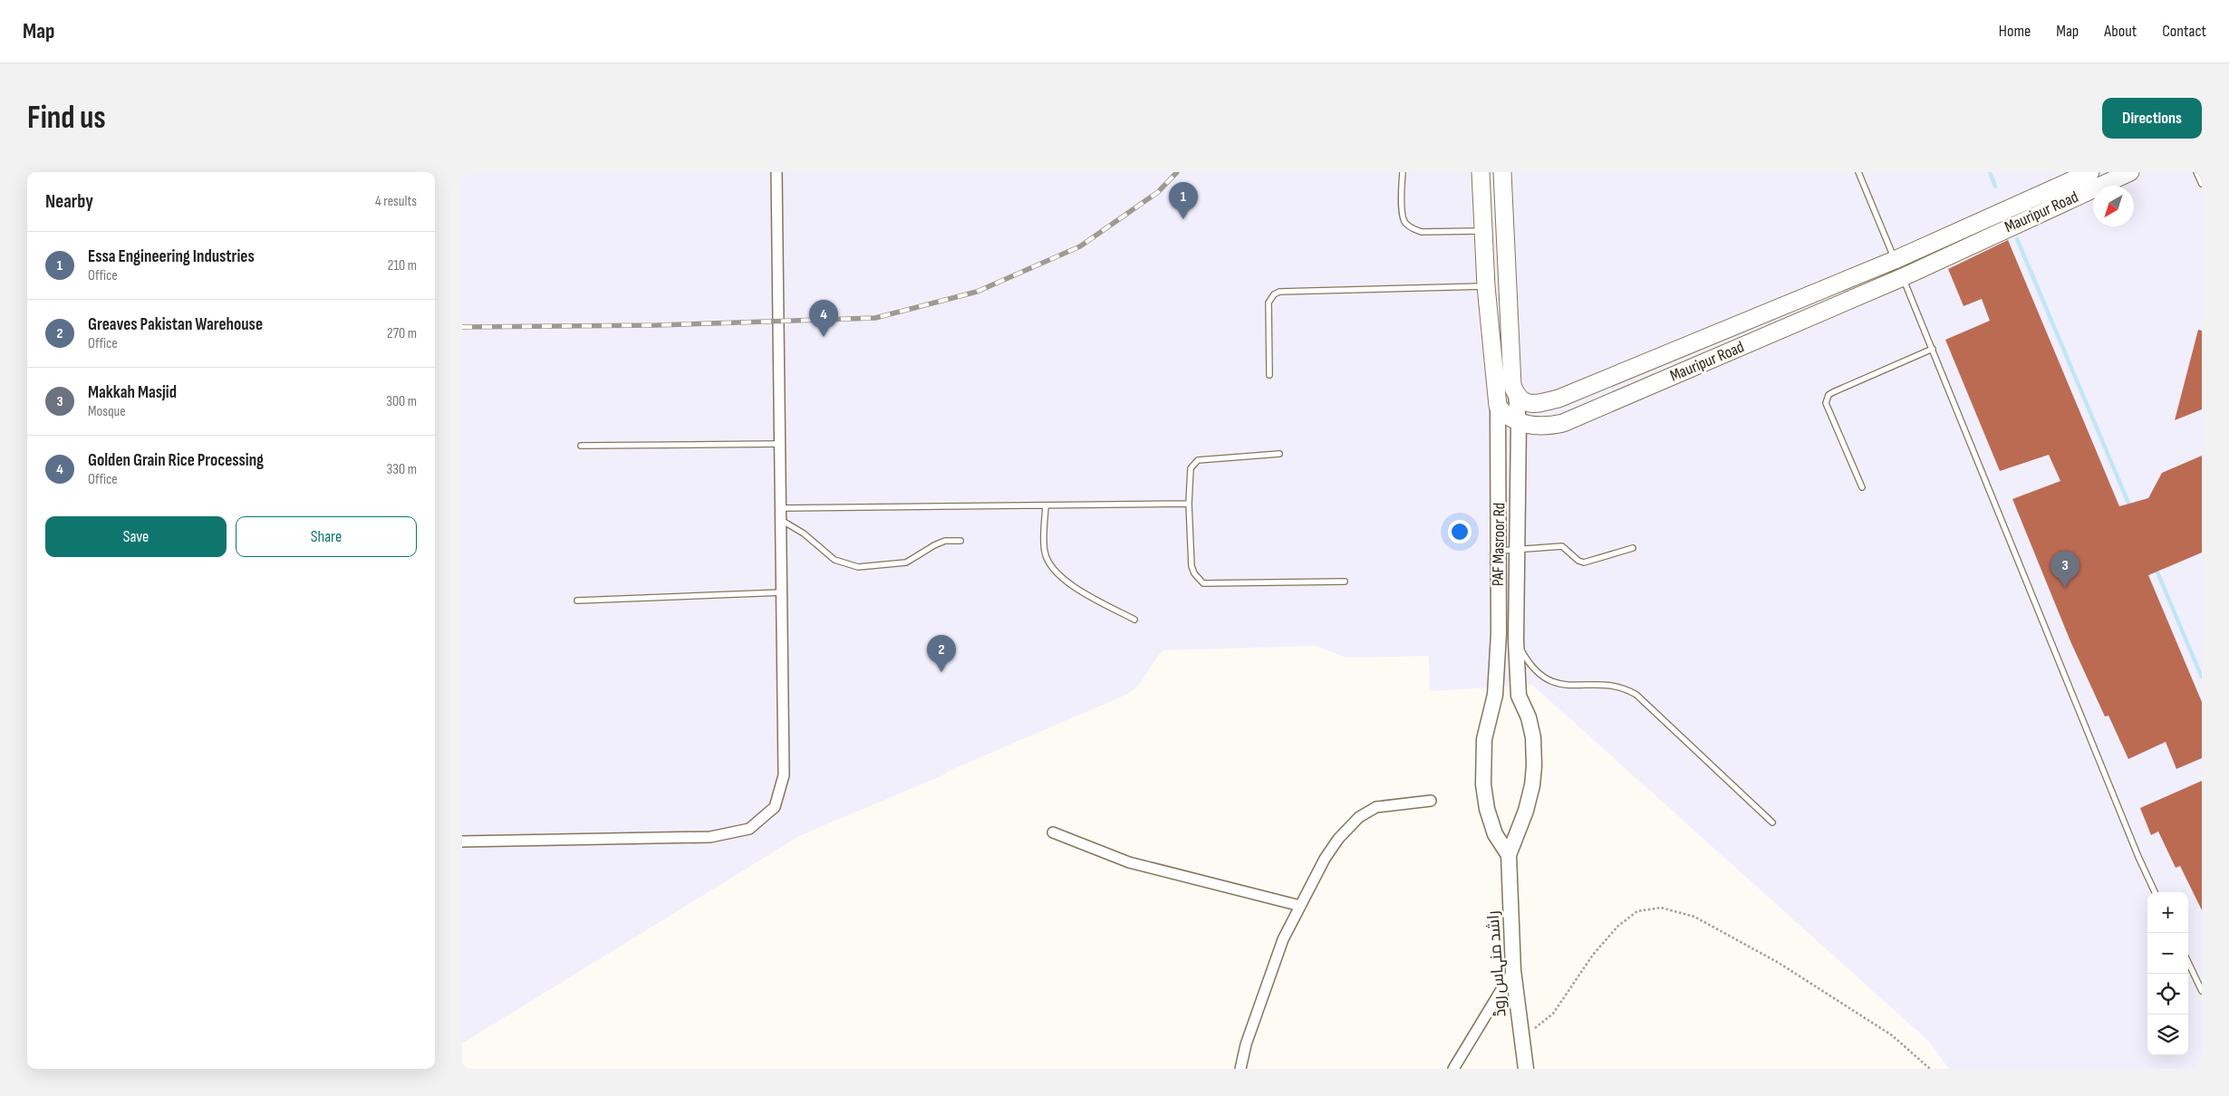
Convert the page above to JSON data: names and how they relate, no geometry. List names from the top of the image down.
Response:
{
  "streets": {
    "main road": ["Mauripur Road", "PAF Masroor Rd", "راشد منہاس روڈ"]
  },
  "crossings": [
    ["Mauripur Road", "PAF Masroor Rd"],
    ["PAF Masroor Rd", "راشد منہاس روڈ"]
  ],
  "north": "bottom left",
  "page": {
    "header": "Map",
    "nav": [
      "Home",
      "Map",
      "About",
      "Contact"
    ],
    "buttons": [
      "Directions",
      ["Save", "Share"]
    ],
    "title": "Find us",
    "heading": ["Nearby", "4 results"],
    "pins": [
      "1",
      "4",
      "3",
      "2"
    ],
    "list": [
      {
        "mark": "1",
        "name": "Essa Engineering Industries",
        "note": "Office",
        "value": "210 m"
      },
      {
        "mark": "2",
        "name": "Greaves Pakistan Warehouse",
        "note": "Office",
        "value": "270 m"
      },
      {
        "mark": "3",
        "name": "Makkah Masjid",
        "note": "Mosque",
        "value": "300 m"
      },
      {
        "mark": "4",
        "name": "Golden Grain Rice Processing",
        "note": "Office",
        "value": "330 m"
      }
    ],
    "map_buttons": ["+", "−"]
  }
}
